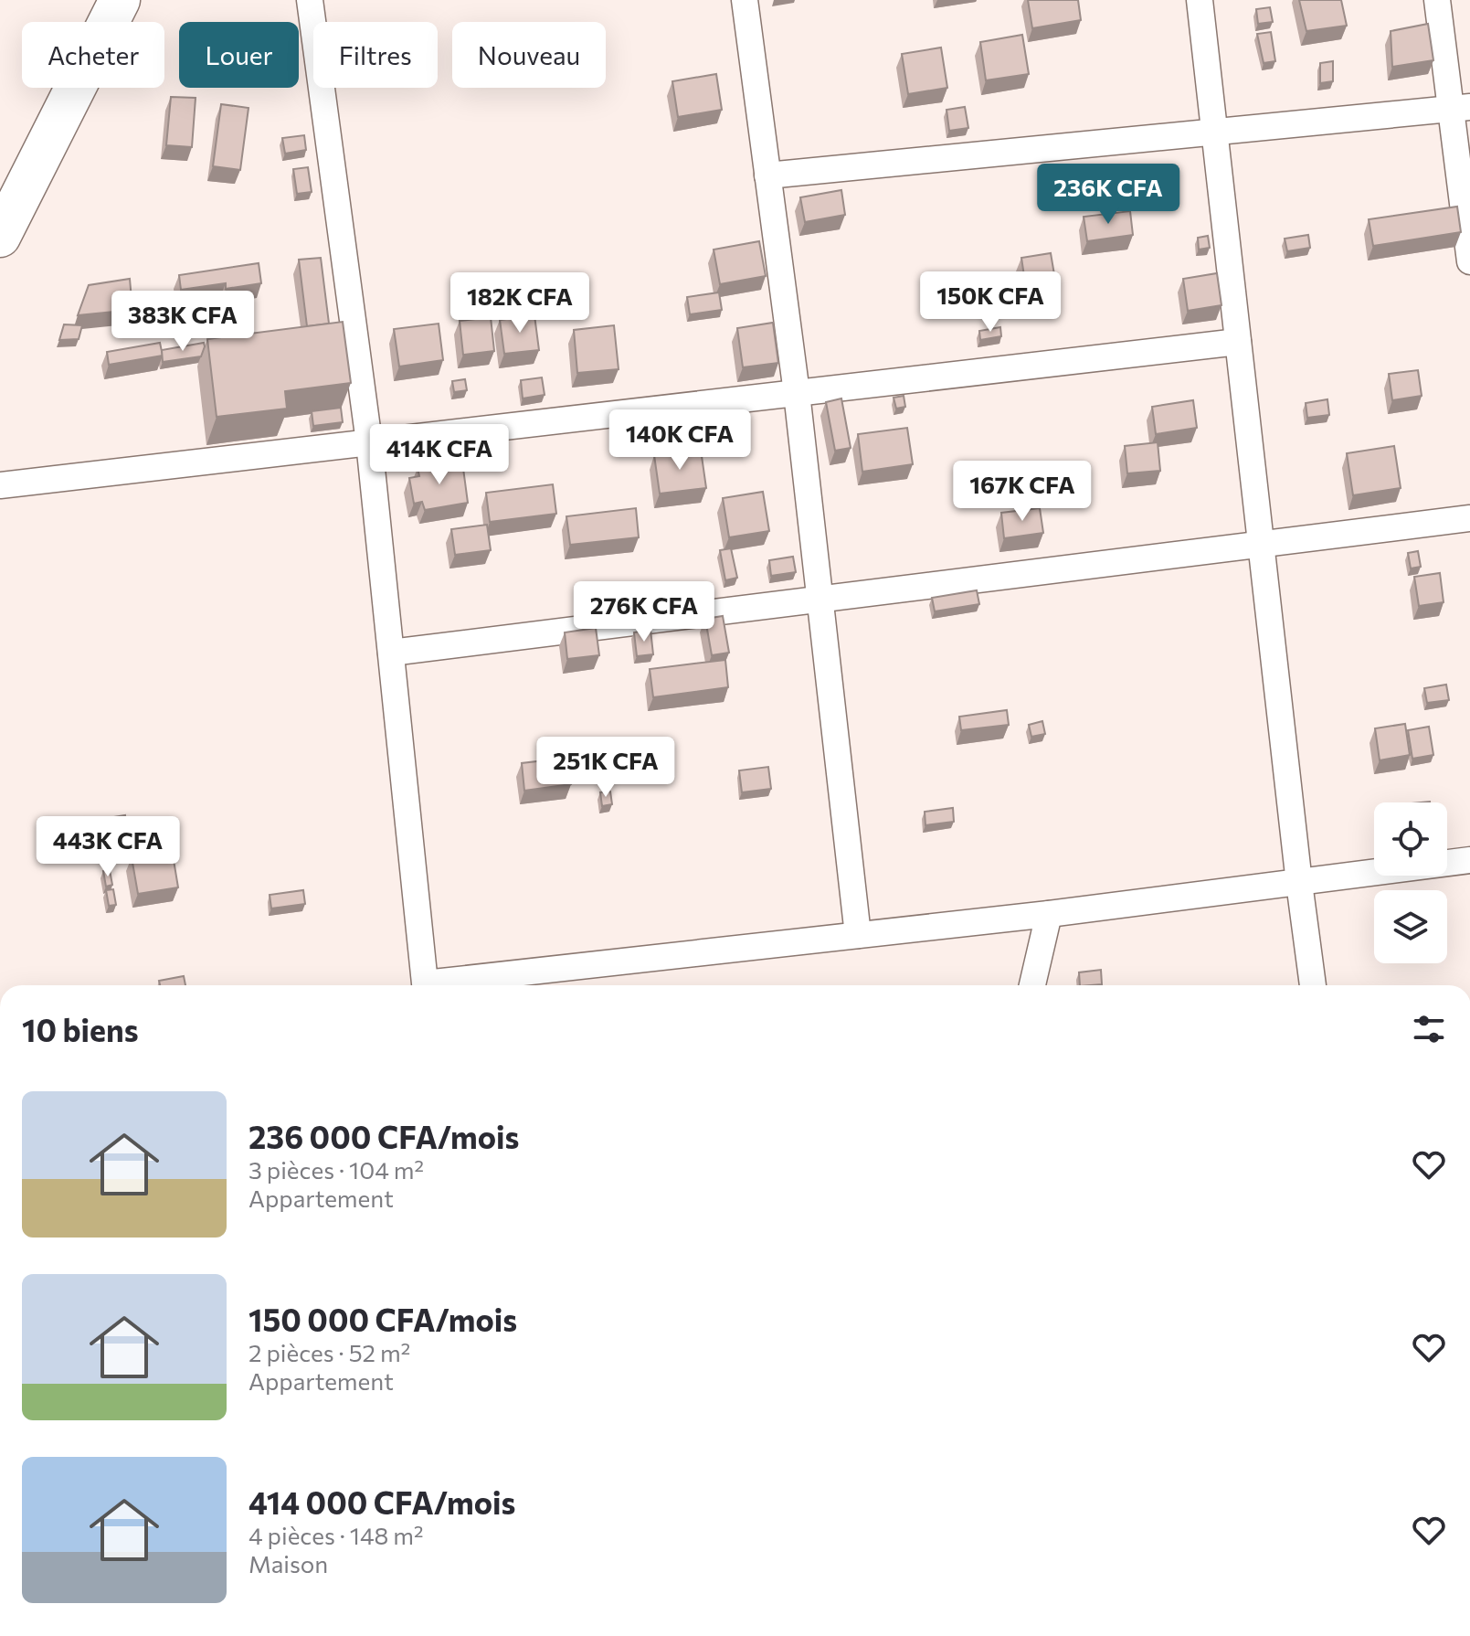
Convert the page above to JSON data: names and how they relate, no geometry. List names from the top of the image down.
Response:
{
  "page": {
    "chip": [
      "Acheter",
      "Louer",
      "Filtres",
      "Nouveau"
    ],
    "price": [
      "236K CFA",
      "150K CFA",
      "182K CFA",
      "383K CFA",
      "140K CFA",
      "414K CFA",
      "167K CFA",
      "276K CFA",
      "251K CFA",
      "443K CFA"
    ],
    "heading": "10 biens",
    "list": [
      {
        "name": "236 000 CFA/mois",
        "note": "3 pièces · 104 m² · Appartement"
      },
      {
        "name": "150 000 CFA/mois",
        "note": "2 pièces · 52 m² · Appartement"
      },
      {
        "name": "414 000 CFA/mois",
        "note": "4 pièces · 148 m² · Maison"
      }
    ]
  }
}
